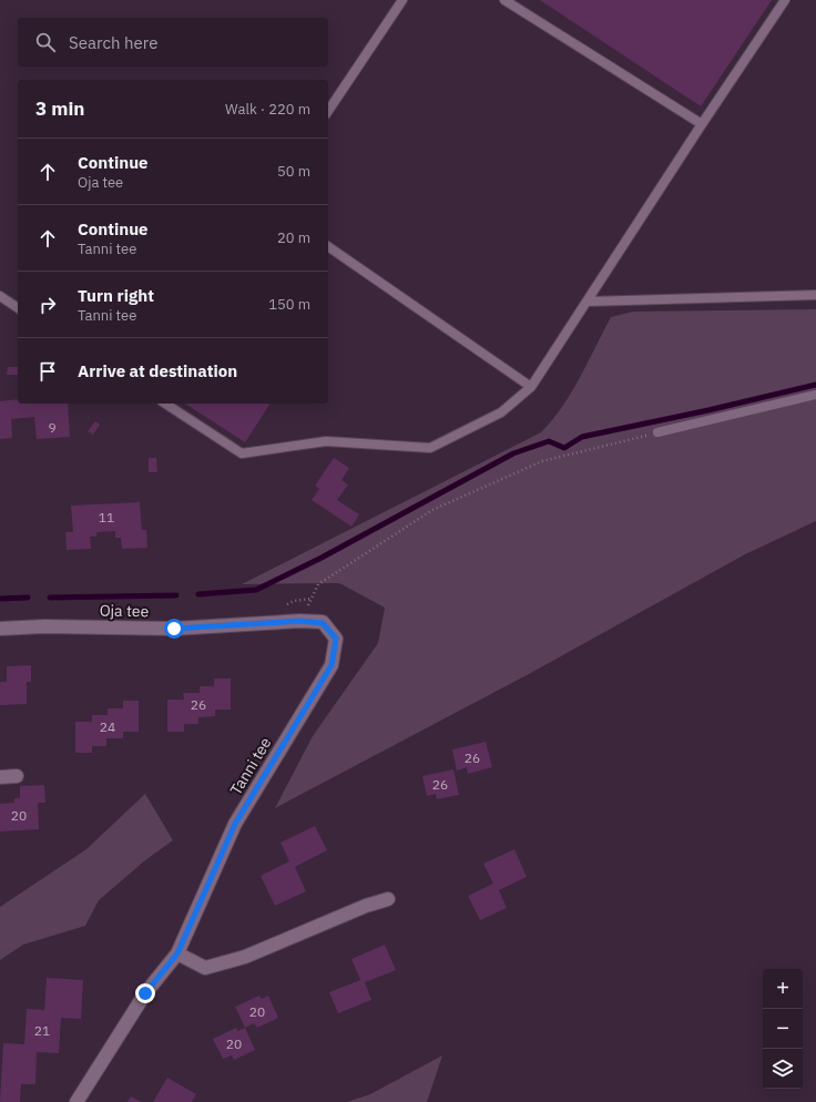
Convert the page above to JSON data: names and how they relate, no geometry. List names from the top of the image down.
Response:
{
  "streets": {
    "street": ["Oja tee", "Tanni tee"]
  },
  "crossings": [
    ["Oja tee", "Tanni tee"]
  ],
  "house_numbers": [
    "9",
    "11",
    "26",
    "24",
    "26",
    "26",
    "20",
    "20",
    "21",
    "20"
  ],
  "page": {
    "search": "Search here",
    "heading": ["3 min", "Walk · 220 m"],
    "list": [
      ["Continue", "Oja tee", "50 m"],
      ["Continue", "Tanni tee", "20 m"],
      ["Turn right", "Tanni tee", "150 m"],
      "Arrive at destination"
    ],
    "map_buttons": ["+", "−"]
  }
}
